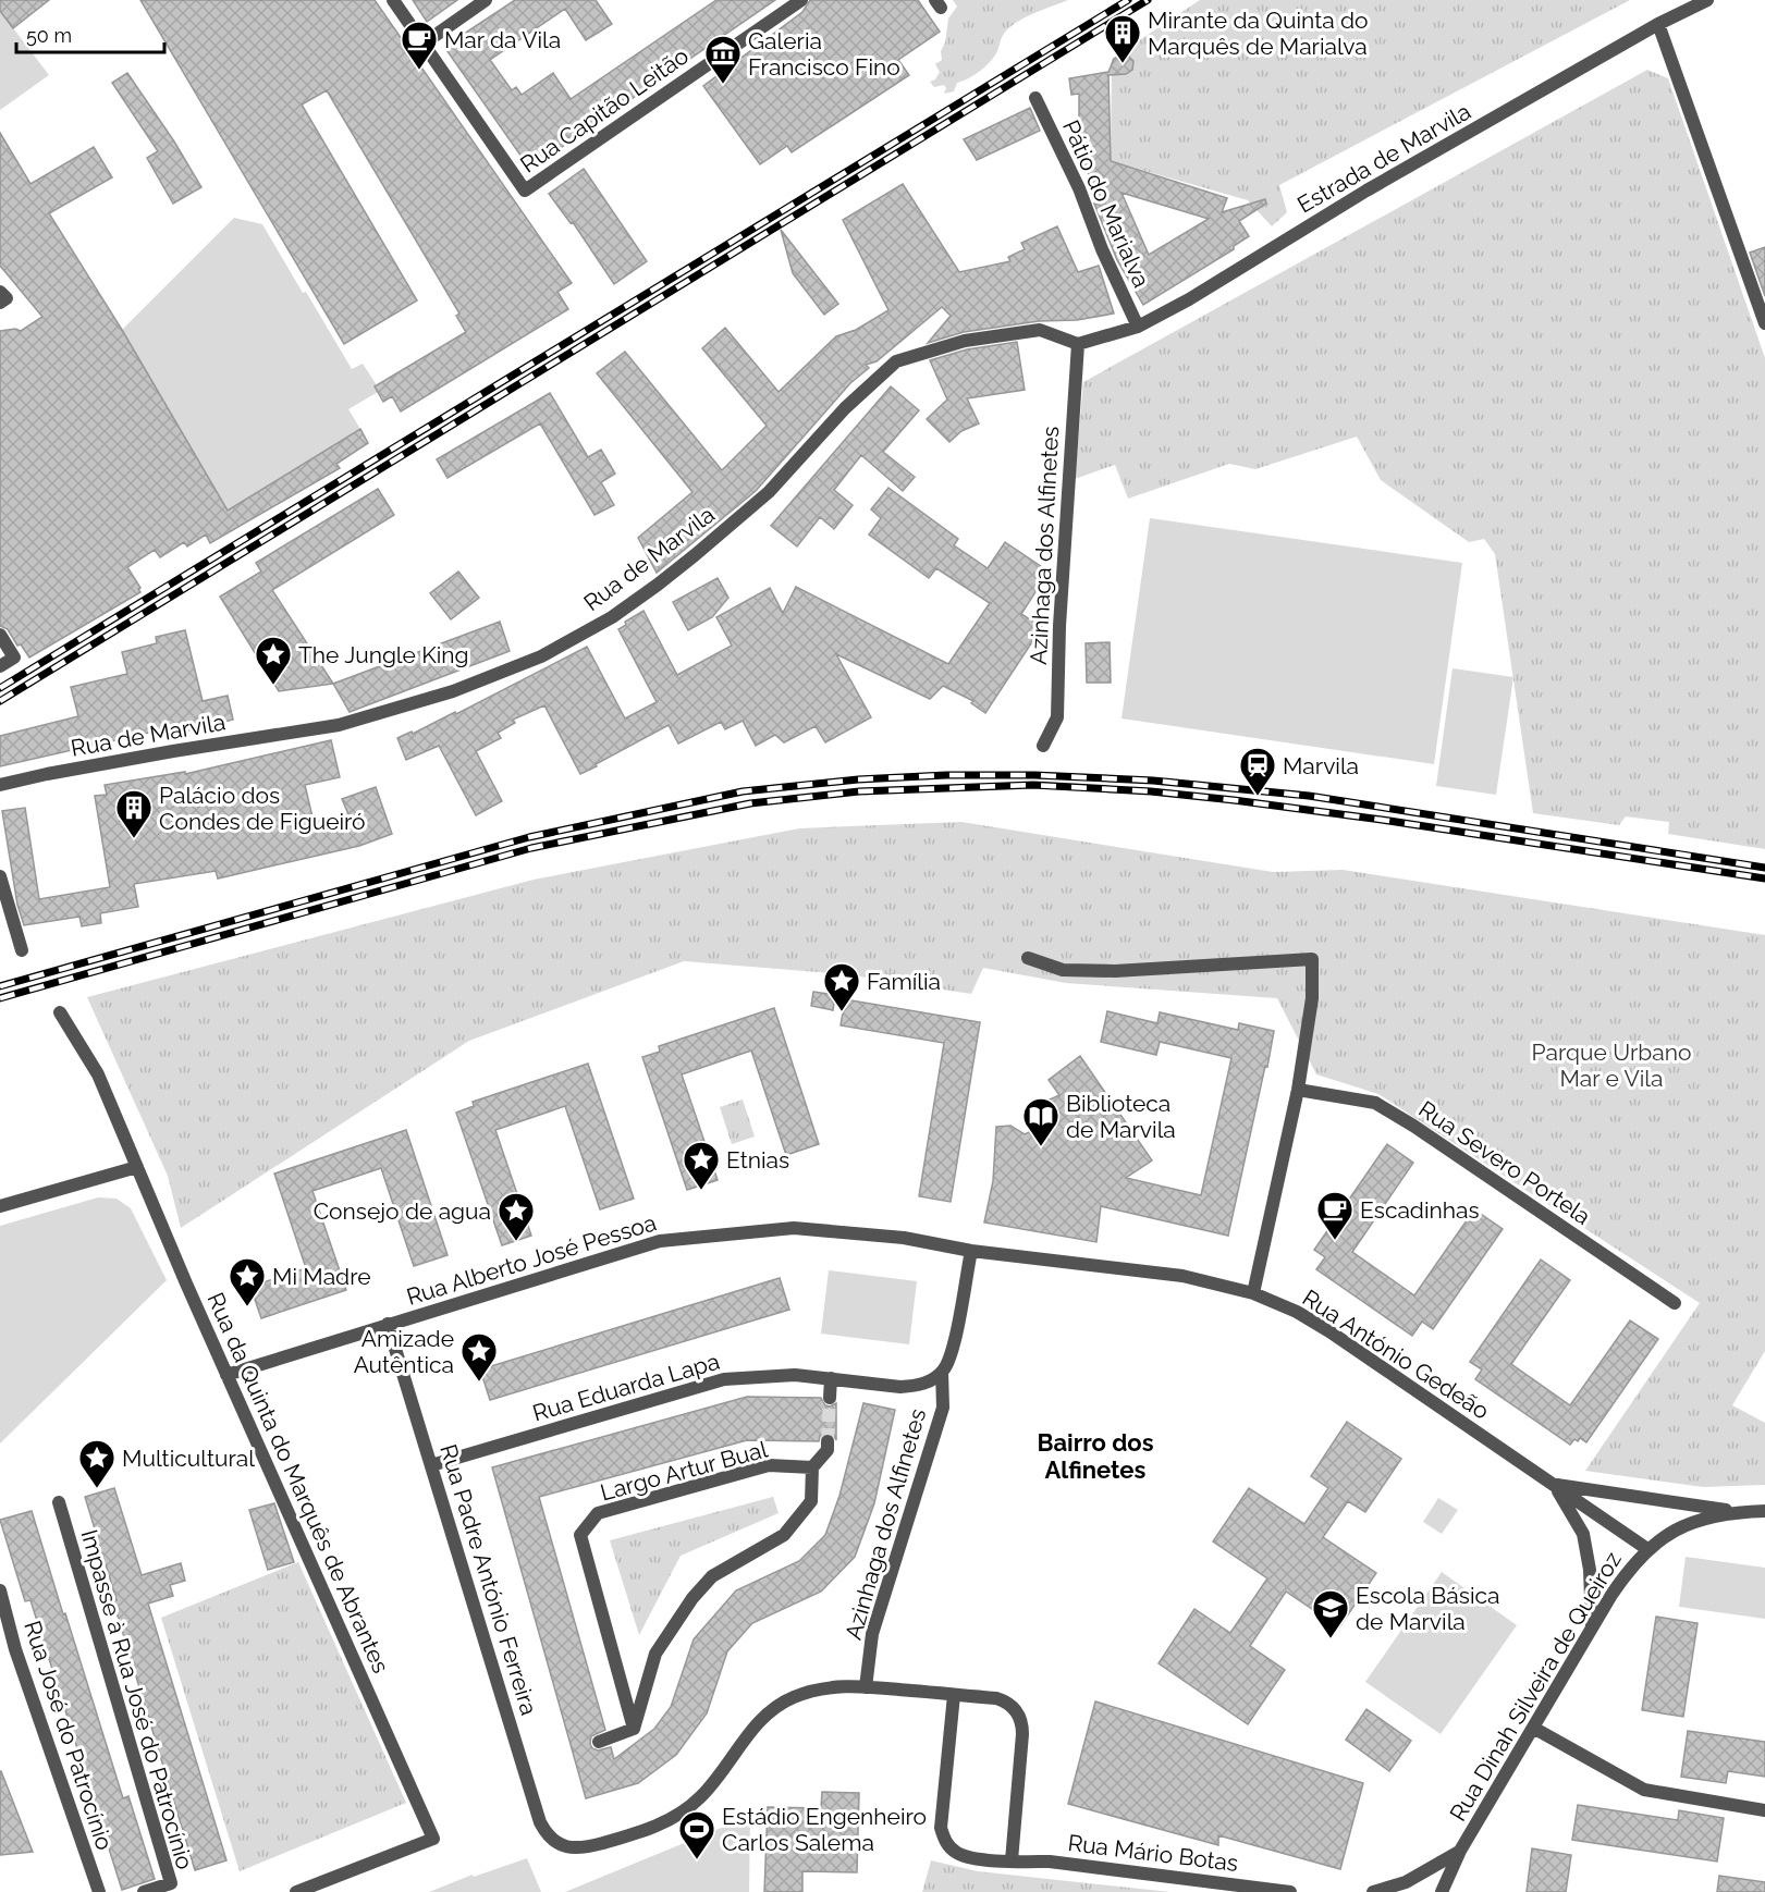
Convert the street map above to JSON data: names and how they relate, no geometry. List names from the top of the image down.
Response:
{
  "streets": {
    "street": [
      "Rua Capitão Leitão",
      "Estrada de Marvila",
      "Pátio do Marialva",
      "Azinhaga dos Alfinetes",
      "Rua de Marvila",
      "Rua Severo Portela",
      "Rua Alberto José Pessoa",
      "Rua António Gedeão",
      "Rua Eduarda Lapa",
      "Largo Artur Bual",
      "Rua da Quinta do Marquês de Abrantes",
      "Rua Padre António Ferreira",
      "Rua Dinah Silveira de Queiroz",
      "Impasse à Rua José do Patrocínio",
      "Rua José do Patrocínio",
      "Rua Mário Botas"
    ]
  },
  "crossings": [
    ["Estrada de Marvila", "Pátio do Marialva"],
    ["Estrada de Marvila", "Azinhaga dos Alfinetes"],
    ["Estrada de Marvila", "Rua de Marvila"],
    ["Azinhaga dos Alfinetes", "Rua de Marvila"],
    ["Azinhaga dos Alfinetes", "Rua Eduarda Lapa"],
    ["Azinhaga dos Alfinetes", "Rua Padre António Ferreira"],
    ["Rua Alberto José Pessoa", "Rua António Gedeão"],
    ["Rua Alberto José Pessoa", "Rua da Quinta do Marquês de Abrantes"],
    ["Rua Alberto José Pessoa", "Rua Padre António Ferreira"],
    ["Rua António Gedeão", "Rua Dinah Silveira de Queiroz"],
    ["Rua Eduarda Lapa", "Rua Padre António Ferreira"]
  ],
  "districts": ["Bairro dos Alfinetes"],
  "parks": ["Parque Urbano Mar e Vila"],
  "places": {
    "building": ["Mirante da Quinta do Marquês de Marialva", "Palácio dos Condes de Figueiró"],
    "cafe": ["Mar da Vila", "Escadinhas"],
    "museum": ["Galeria Francisco Fino"],
    "place": [
      "The Jungle King",
      "Família",
      "Etnias",
      "Consejo de agua",
      "Mi Madre",
      "Amizade Autêntica",
      "Multicultural"
    ],
    "station": ["Marvila"],
    "library": ["Biblioteca de Marvila"],
    "school or university": ["Escola Básica de Marvila"],
    "sports": ["Estádio Engenheiro Carlos Salema"]
  },
  "scale_bar": "50 m"
}
